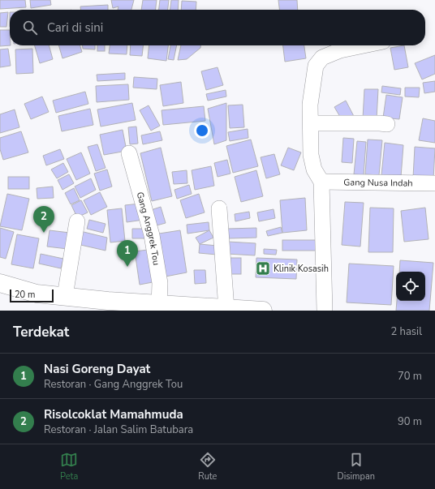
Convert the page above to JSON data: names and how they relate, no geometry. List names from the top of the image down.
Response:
{
  "streets": {
    "street": ["Gang Nusa Indah", "Gang Anggrek Tou"]
  },
  "places": {
    "hospital": ["Klinik Kosasih"]
  },
  "scale_bar": "20 m",
  "page": {
    "search": "Cari di sini",
    "pins": ["2", "1"],
    "scale": "20 m",
    "heading": ["Terdekat", "2 hasil"],
    "list": [
      {
        "mark": "1",
        "name": "Nasi Goreng Dayat",
        "note": "Restoran · Gang Anggrek Tou",
        "value": "70 m"
      },
      {
        "mark": "2",
        "name": "Risolcoklat Mamahmuda",
        "note": "Restoran · Jalan Salim Batubara",
        "value": "90 m"
      }
    ],
    "nav": ["Peta", "Rute", "Disimpan"]
  }
}
